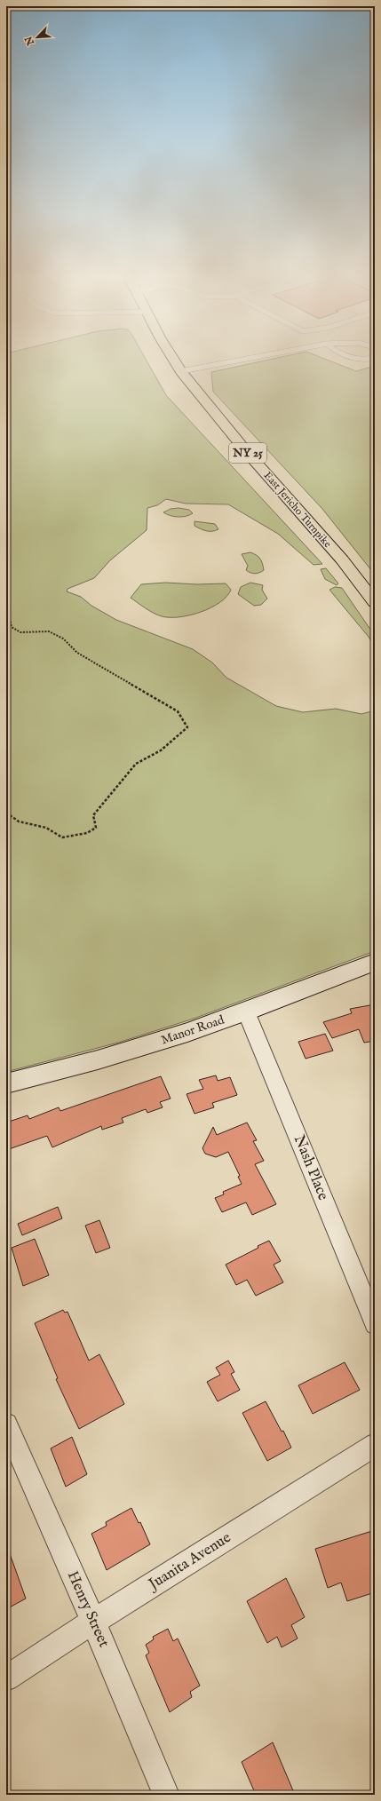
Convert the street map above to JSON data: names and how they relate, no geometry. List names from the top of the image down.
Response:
{
  "streets": {
    "main road": ["NY 25", "East Jericho Turnpike"],
    "street": [
      "Manor Road",
      "Nash Place",
      "Juanita Avenue",
      "Henry Street"
    ]
  },
  "crossings": [
    ["Manor Road", "Nash Place"],
    ["Juanita Avenue", "Henry Street"]
  ],
  "north": "bottom left"
}
